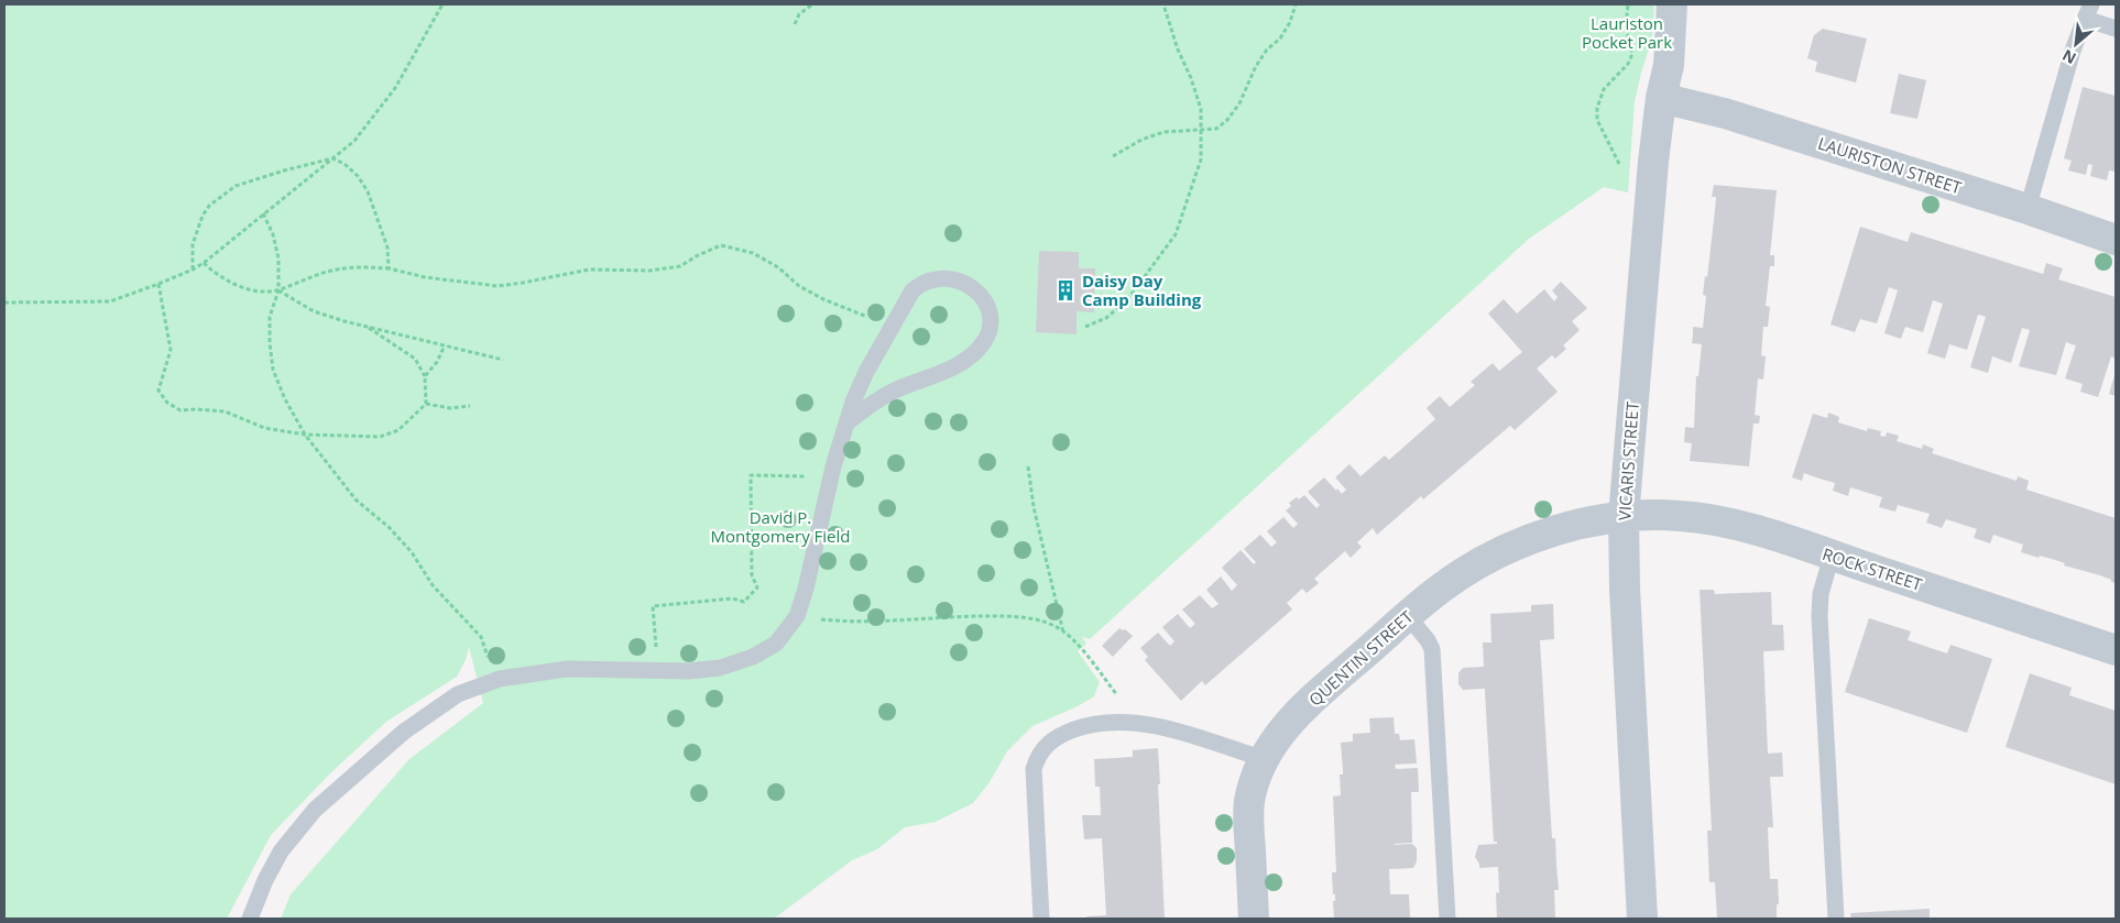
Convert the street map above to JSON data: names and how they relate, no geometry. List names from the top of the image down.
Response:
{
  "streets": {
    "street": [
      "LAURISTON STREET",
      "VICARIS STREET",
      "ROCK STREET",
      "QUENTIN STREET"
    ]
  },
  "crossings": [
    ["LAURISTON STREET", "VICARIS STREET"],
    ["VICARIS STREET", "ROCK STREET"],
    ["VICARIS STREET", "QUENTIN STREET"],
    ["ROCK STREET", "QUENTIN STREET"]
  ],
  "parks": ["Lauriston Pocket Park", "David P. Montgomery Field"],
  "places": {
    "building": ["Daisy Day Camp Building"]
  },
  "north": "bottom left"
}
